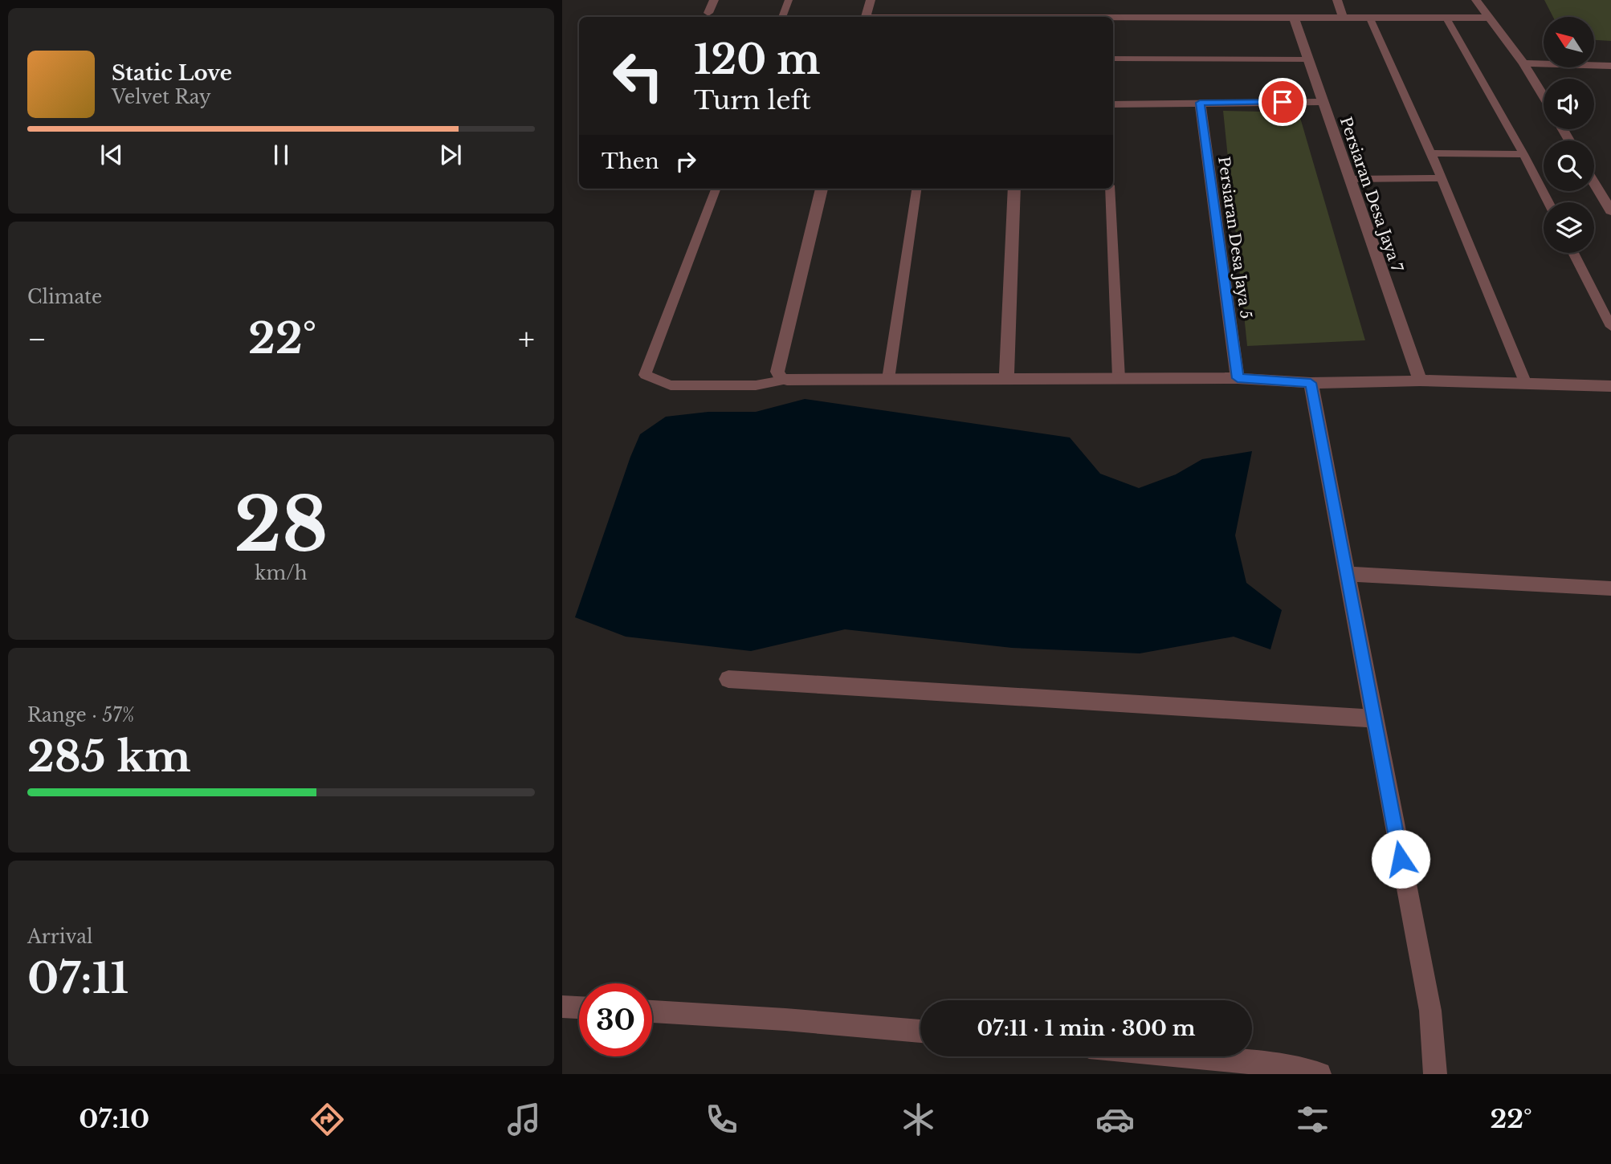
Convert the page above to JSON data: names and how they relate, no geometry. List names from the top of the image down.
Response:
{
  "streets": {
    "street": ["Persiaran Desa Jaya 7", "Persiaran Desa Jaya 5"]
  },
  "north": "top left",
  "page": {
    "turn": ["120 m", "Turn left"],
    "song": ["Static Love", "Velvet Ray"],
    "then": "Then",
    "tile": [
      "Climate",
      ["28", "km/h"],
      ["Range · 57%", "285 km"],
      ["Arrival", "07:11"]
    ],
    "heat": ["−", "22°", "+"],
    "limit": "30",
    "trip": "07:11 · 1 min · 300 m",
    "tabs": ["07:10", "22°"]
  }
}
